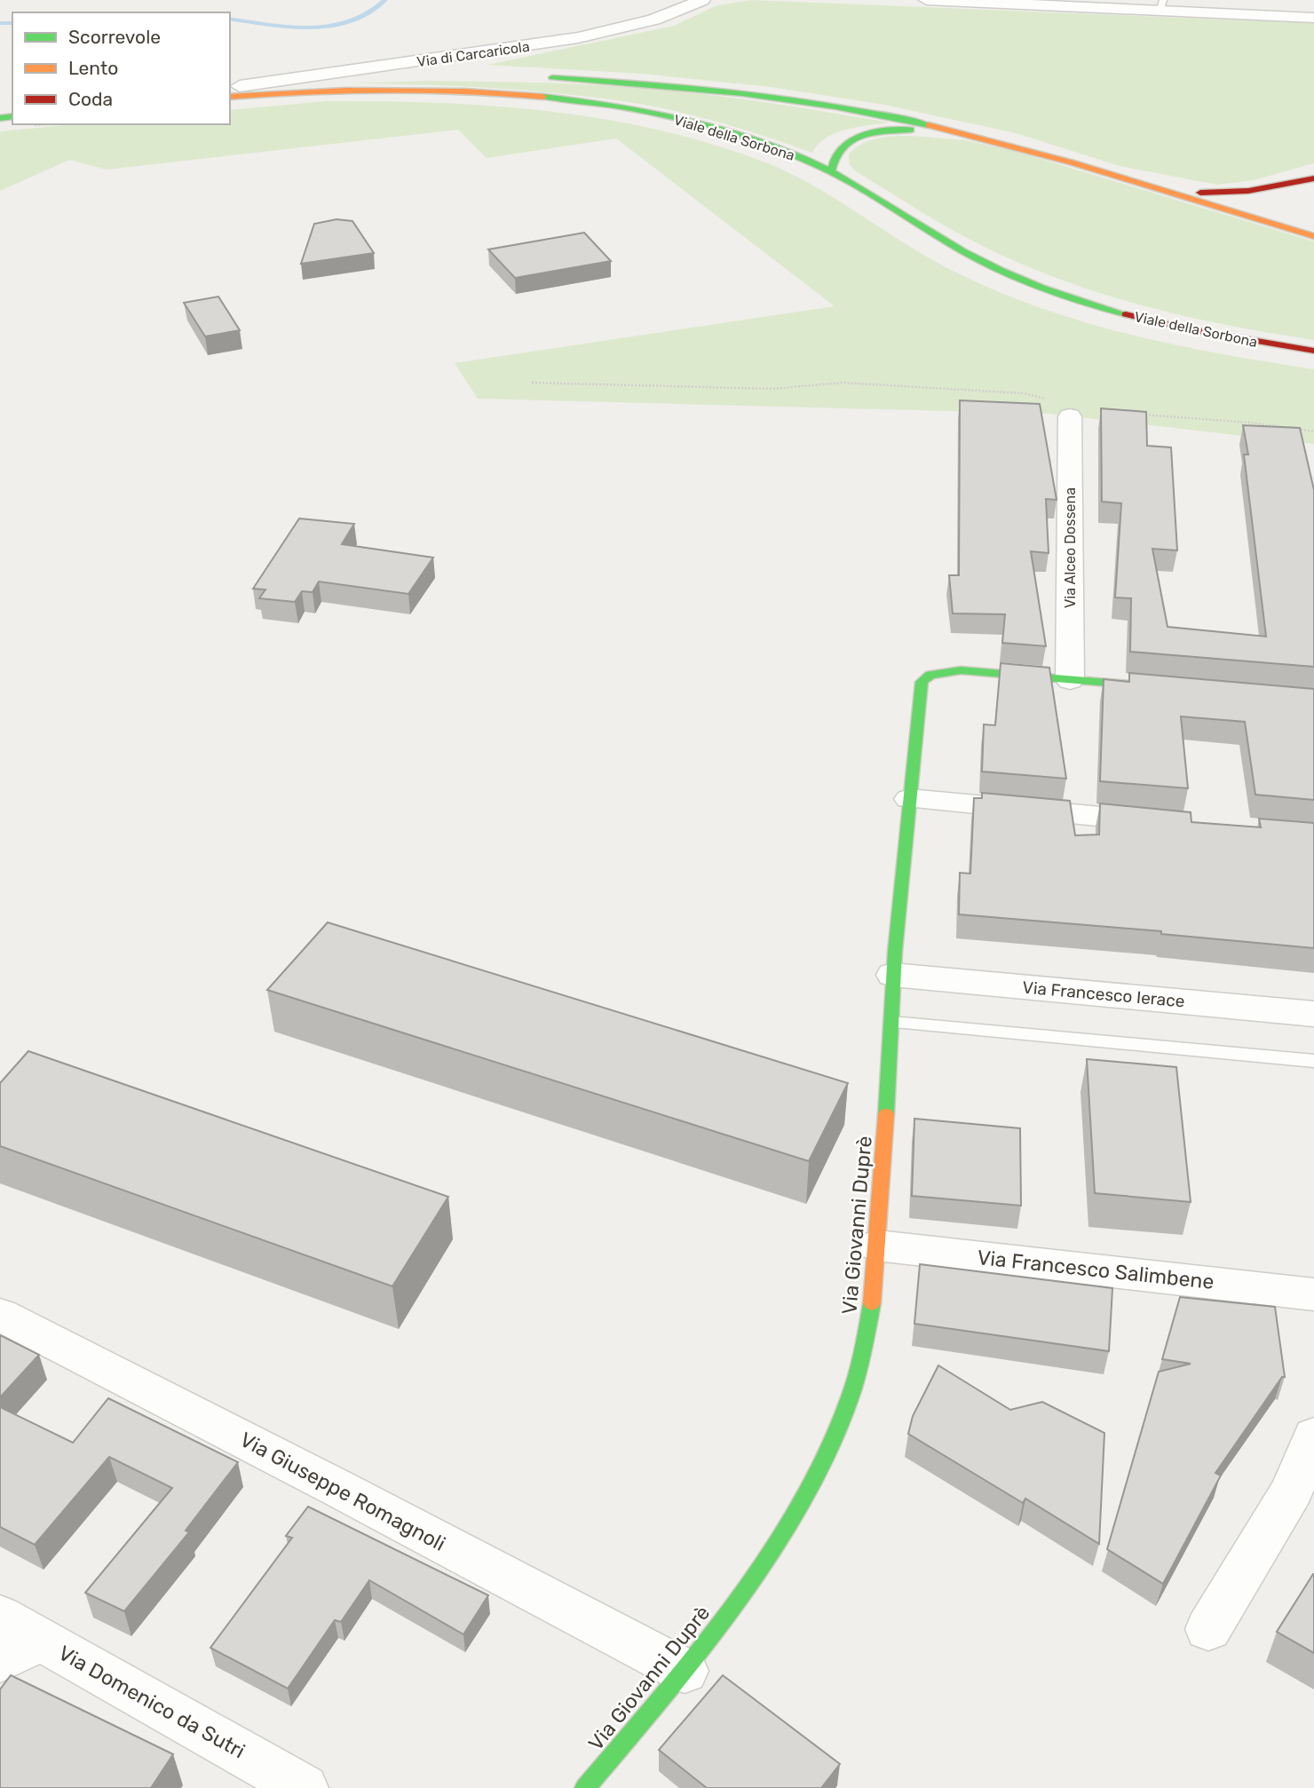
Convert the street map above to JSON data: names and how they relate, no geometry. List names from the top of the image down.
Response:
{
  "streets": {
    "street": [
      "Via di Carcaricola",
      "Viale della Sorbona",
      "Via Alceo Dossena",
      "Via Francesco Ierace",
      "Via Giovanni Duprè",
      "Via Francesco Salimbene",
      "Via Giuseppe Romagnoli",
      "Via Domenico da Sutri"
    ]
  },
  "crossings": [
    ["Via di Carcaricola", "Viale della Sorbona"],
    ["Via Alceo Dossena", "Via Giovanni Duprè"],
    ["Via Francesco Ierace", "Via Giovanni Duprè"],
    ["Via Giovanni Duprè", "Via Francesco Salimbene"],
    ["Via Giovanni Duprè", "Via Giuseppe Romagnoli"]
  ],
  "legend": ["Scorrevole", "Lento", "Coda"]
}
